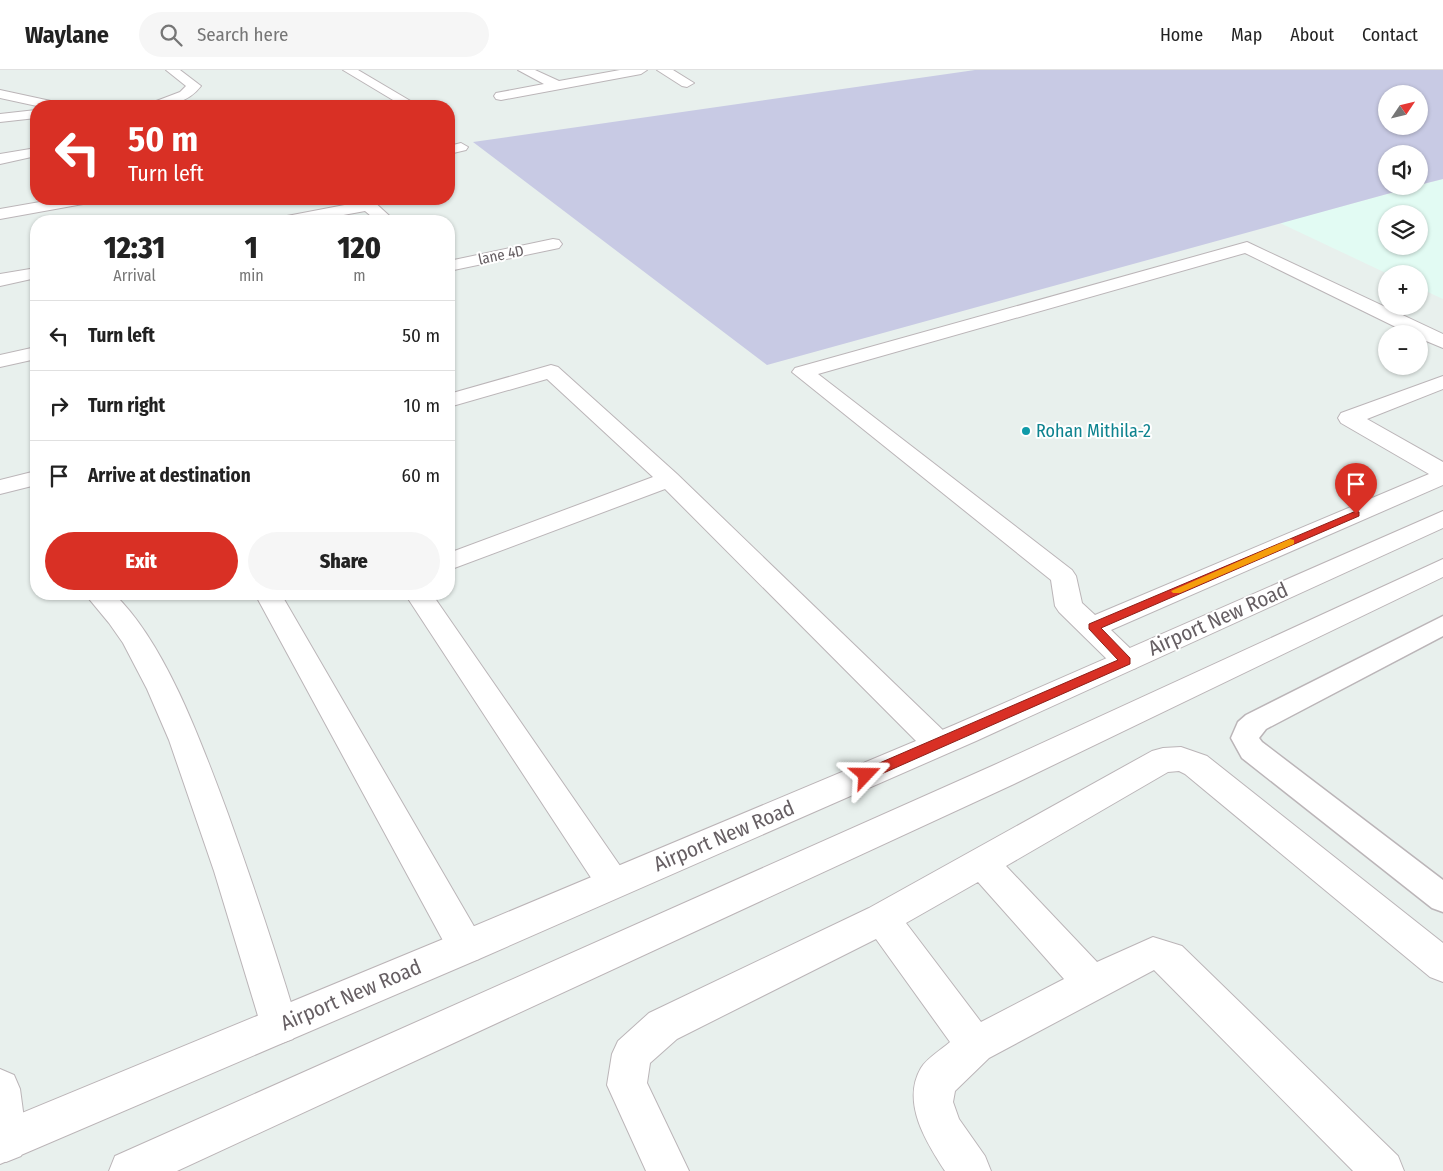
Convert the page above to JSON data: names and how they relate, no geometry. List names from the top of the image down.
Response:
{
  "streets": {
    "street": ["lane 4D", "Airport New Road"]
  },
  "places": ["Rohan Mithila-2"],
  "north": "top right",
  "page": {
    "header": "Waylane",
    "search": "Search here",
    "nav": [
      "Home",
      "Map",
      "About",
      "Contact"
    ],
    "map_buttons": ["+", "−"],
    "turn": ["50 m", "Turn left"],
    "eta": [
      "12:31",
      "Arrival",
      "1",
      "min",
      "120",
      "m"
    ],
    "list": [
      {
        "name": "Turn left",
        "value": "50 m"
      },
      {
        "name": "Turn right",
        "value": "10 m"
      },
      {
        "name": "Arrive at destination",
        "value": "60 m"
      }
    ],
    "buttons": ["Exit", "Share"]
  }
}
